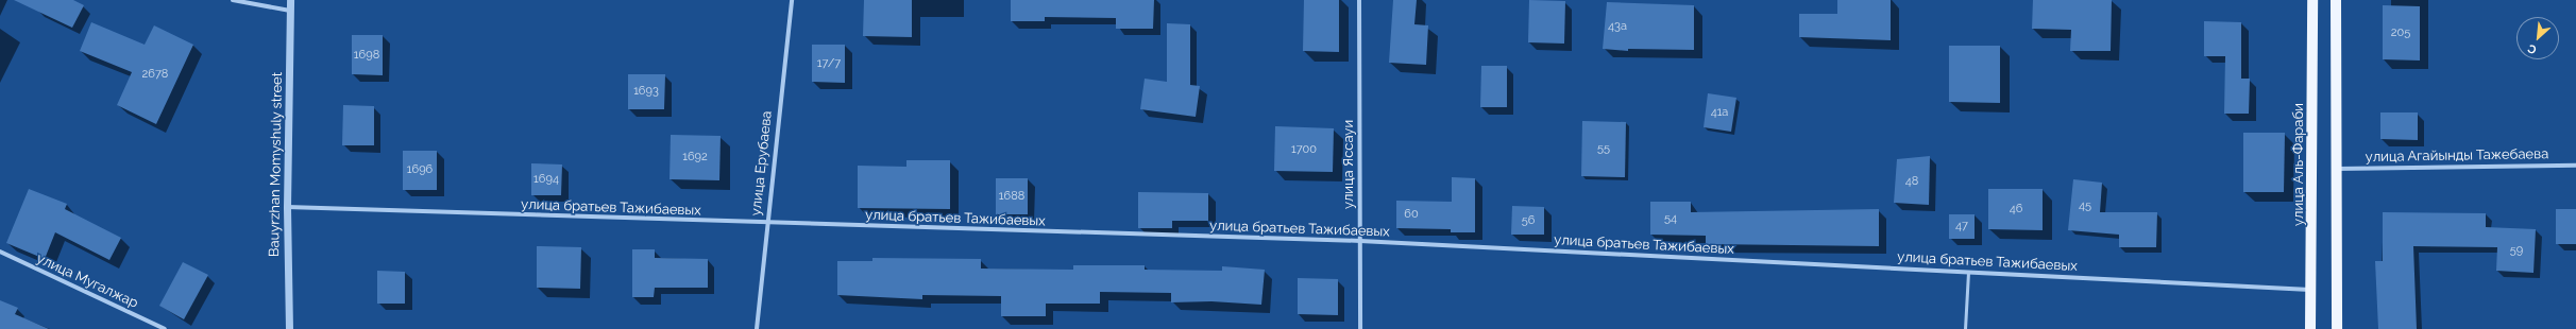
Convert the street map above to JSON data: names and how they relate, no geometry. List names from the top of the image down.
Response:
{
  "streets": {
    "main road": ["улица Аль-Фараби"],
    "street": [
      "улица Агайынды Тажебаева",
      "улица Ерубаева",
      "Bauyrzhan Momyshuly street",
      "улица Яссауи",
      "улица братьев Тажибаевых",
      "улица Мугалжар"
    ]
  },
  "crossings": [
    ["улица Ерубаева", "улица братьев Тажибаевых"],
    ["Bauyrzhan Momyshuly street", "улица братьев Тажибаевых"],
    ["улица Яссауи", "улица братьев Тажибаевых"],
    ["улица Аль-Фараби", "улица братьев Тажибаевых"]
  ],
  "house_numbers": [
    "43а",
    "205",
    "1698",
    "17/7",
    "2678",
    "1693",
    "41а",
    "55",
    "1700",
    "1692",
    "1696",
    "1694",
    "48",
    "1688",
    "45",
    "46",
    "60",
    "54",
    "56",
    "47",
    "59"
  ],
  "north": "bottom left"
}
